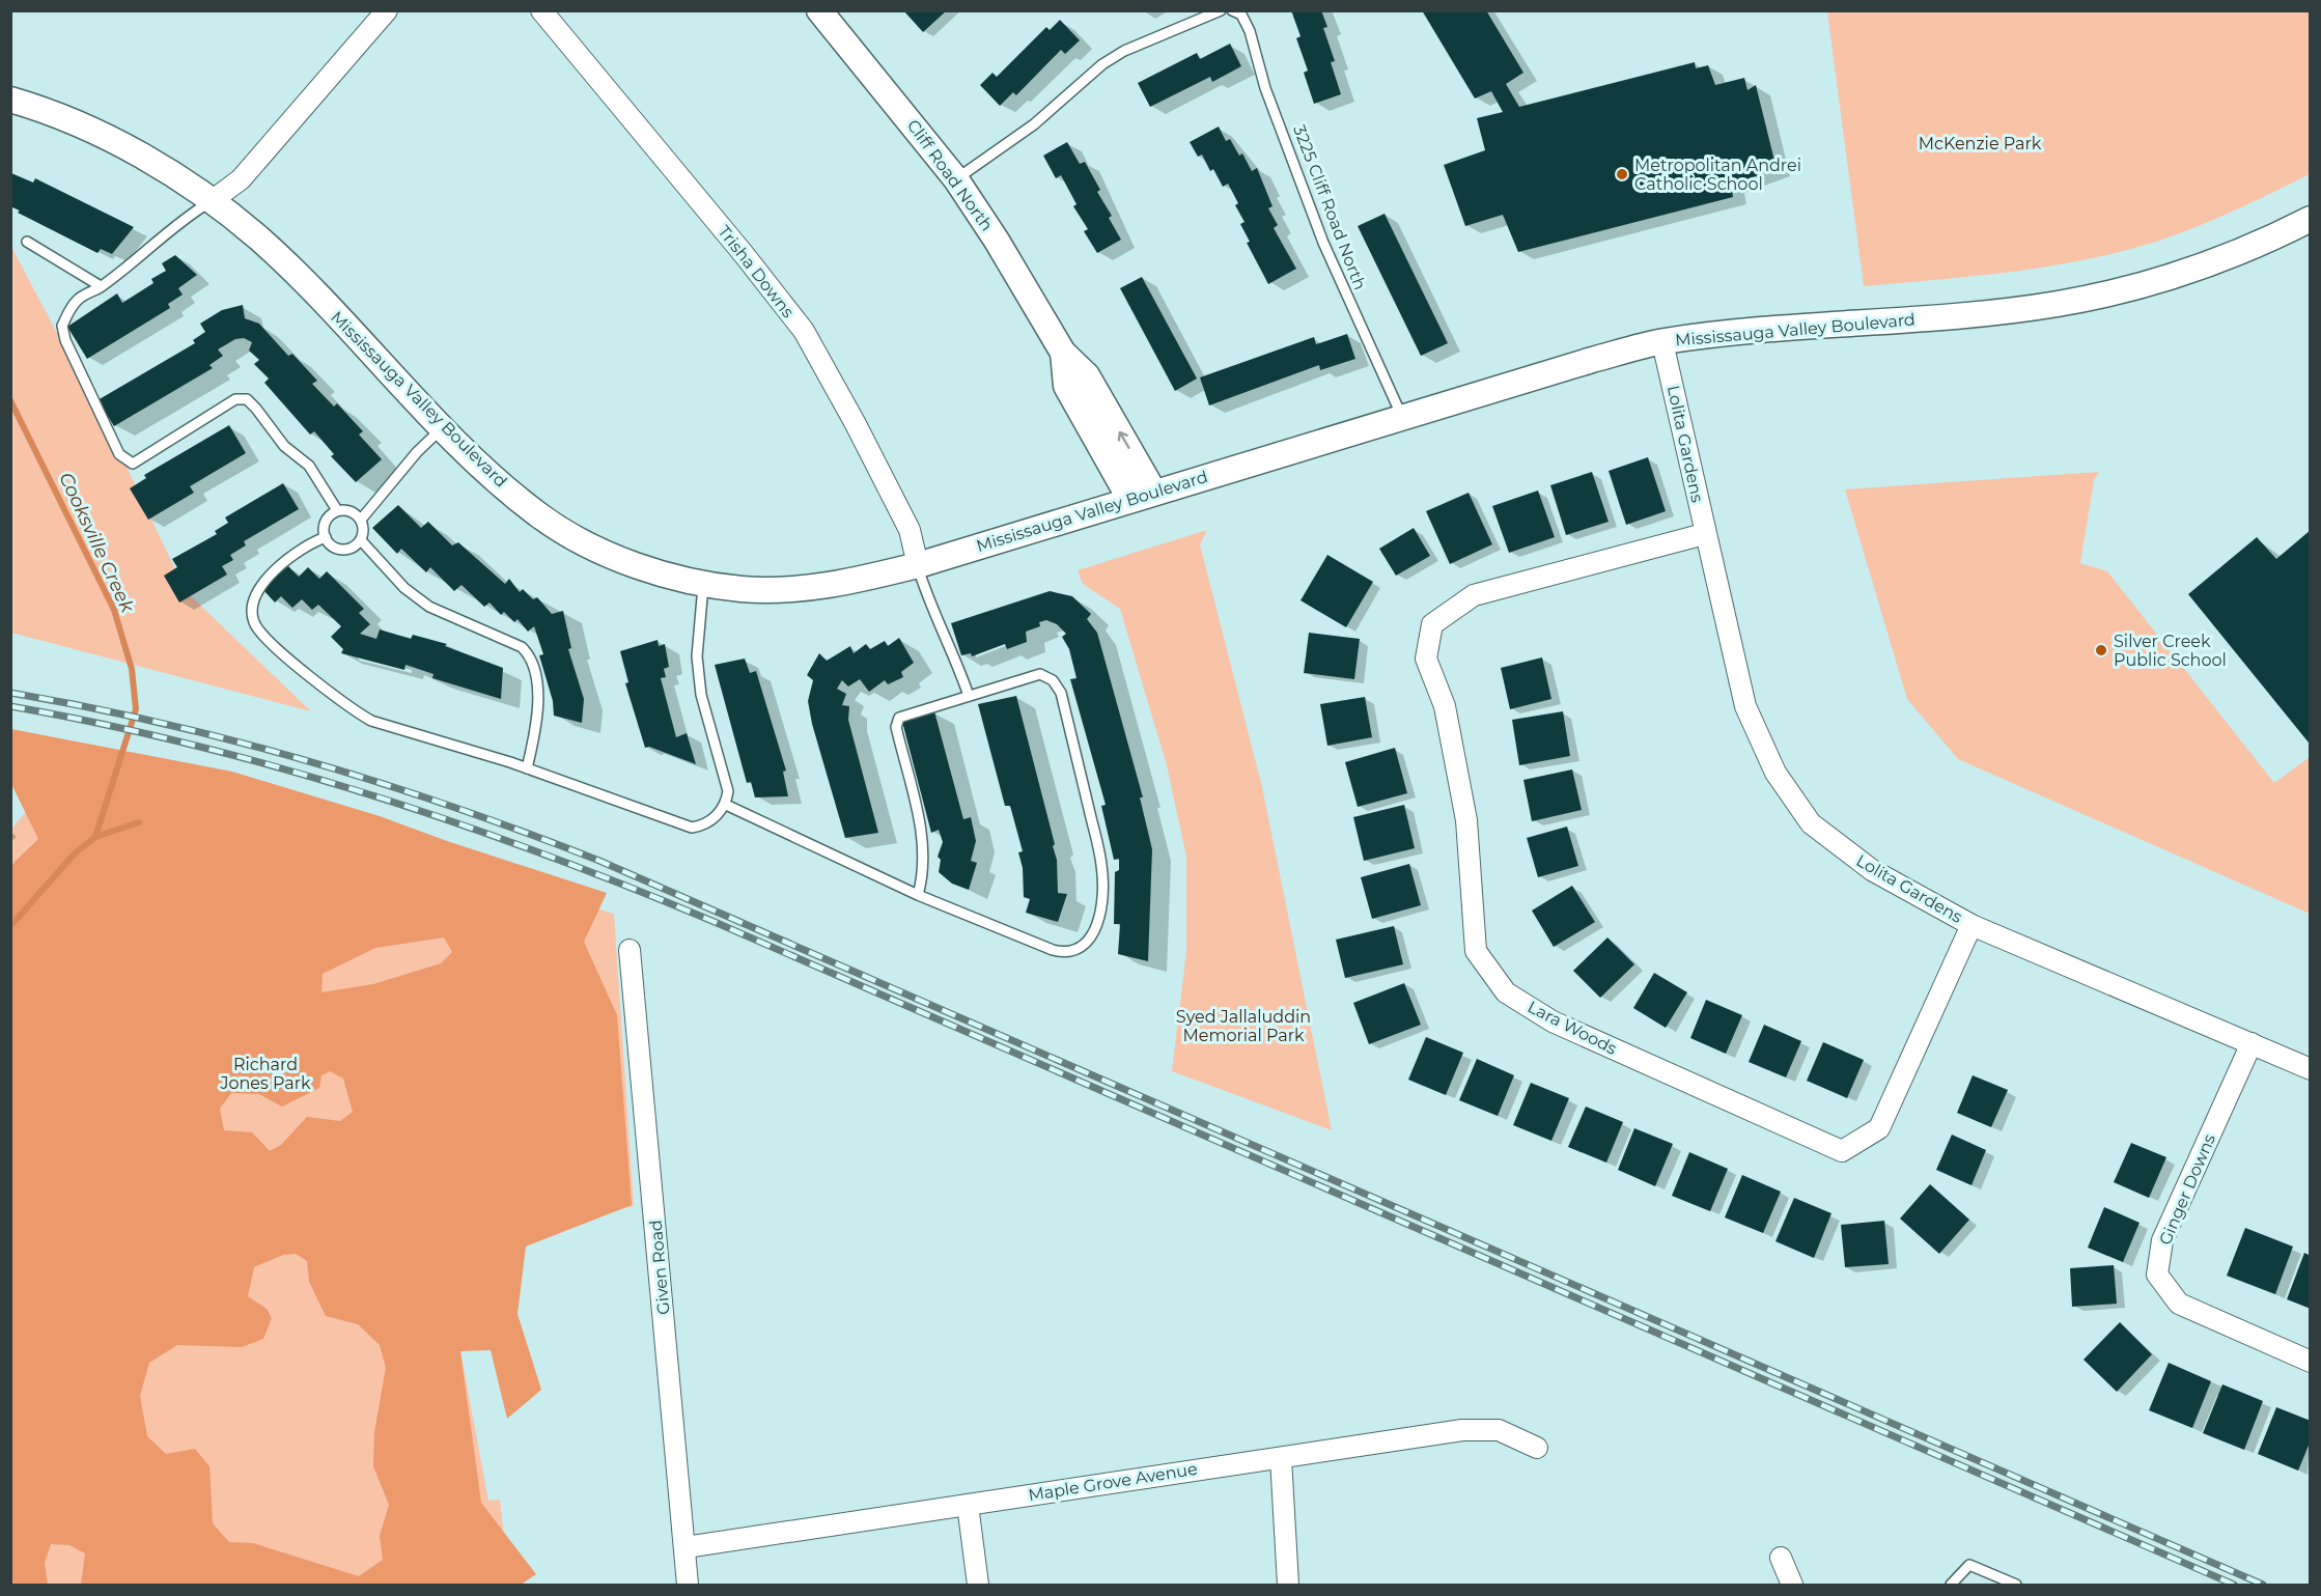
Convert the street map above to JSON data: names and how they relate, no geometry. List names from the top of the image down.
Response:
{
  "streets": {
    "street": [
      "Cliff Road North",
      "Trisha Downs",
      "Mississauga Valley Boulevard",
      "Lolita Gardens",
      "Lara Woods",
      "Ginger Downs",
      "Given Road",
      "Maple Grove Avenue"
    ],
    "lane": ["3225 Cliff Road North"]
  },
  "crossings": [
    ["Cliff Road North", "Mississauga Valley Boulevard"],
    ["3225 Cliff Road North", "Mississauga Valley Boulevard"],
    ["Trisha Downs", "Mississauga Valley Boulevard"],
    ["Mississauga Valley Boulevard", "Lolita Gardens"],
    ["Lolita Gardens", "Lara Woods"],
    ["Lolita Gardens", "Ginger Downs"],
    ["Given Road", "Maple Grove Avenue"]
  ],
  "water": ["Cooksville Creek"],
  "parks": ["McKenzie Park", "Syed Jallaluddin Memorial Park", "Richard Jones Park"],
  "places": ["Metropolitan Andrei Catholic School", "Silver Creek Public School"]
}
